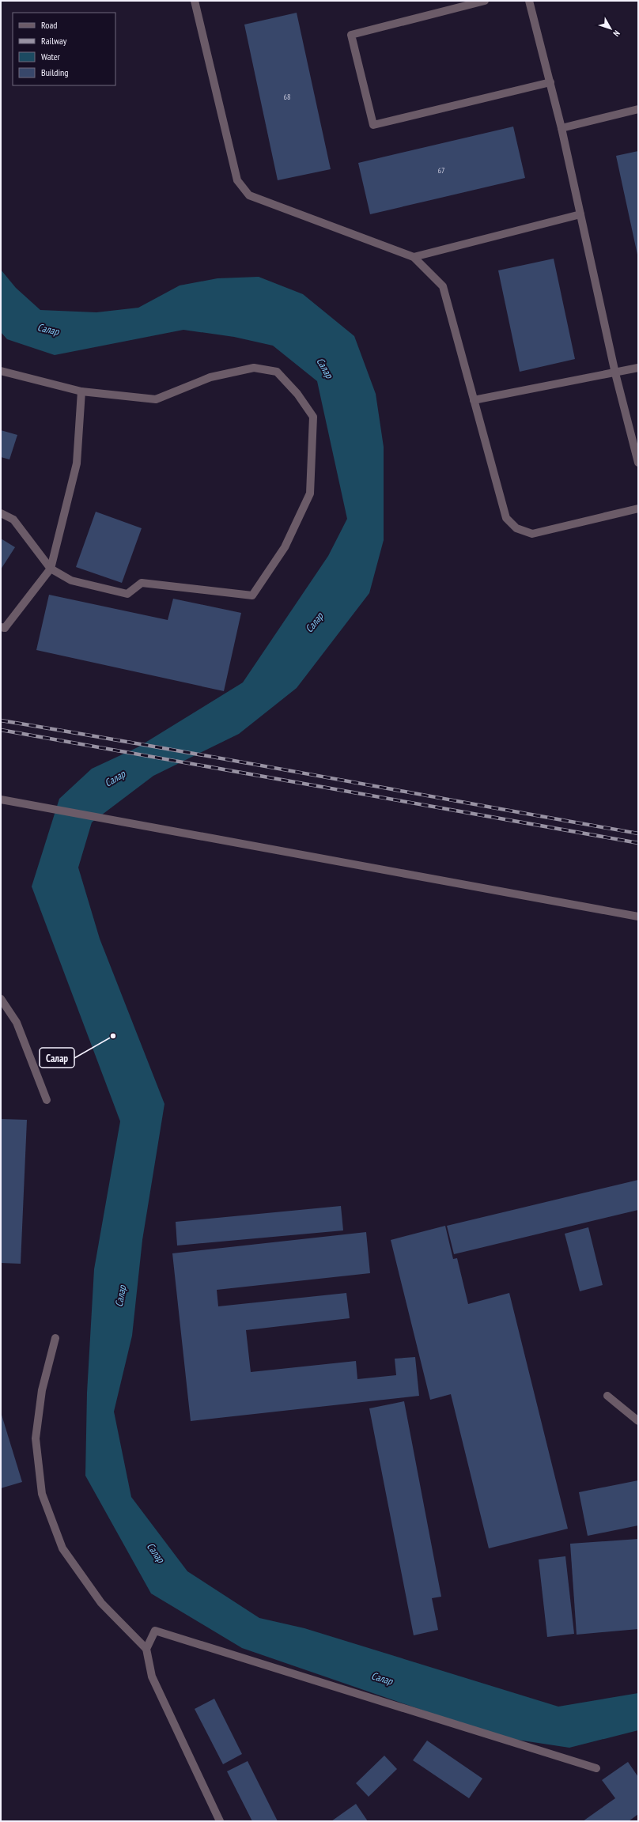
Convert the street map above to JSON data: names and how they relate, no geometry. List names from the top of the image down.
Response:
{
  "water": ["Салар"],
  "places": ["Салар"],
  "house_numbers": ["68", "67"],
  "legend": [
    "Road",
    "Railway",
    "Water",
    "Building"
  ],
  "north": "bottom right"
}
